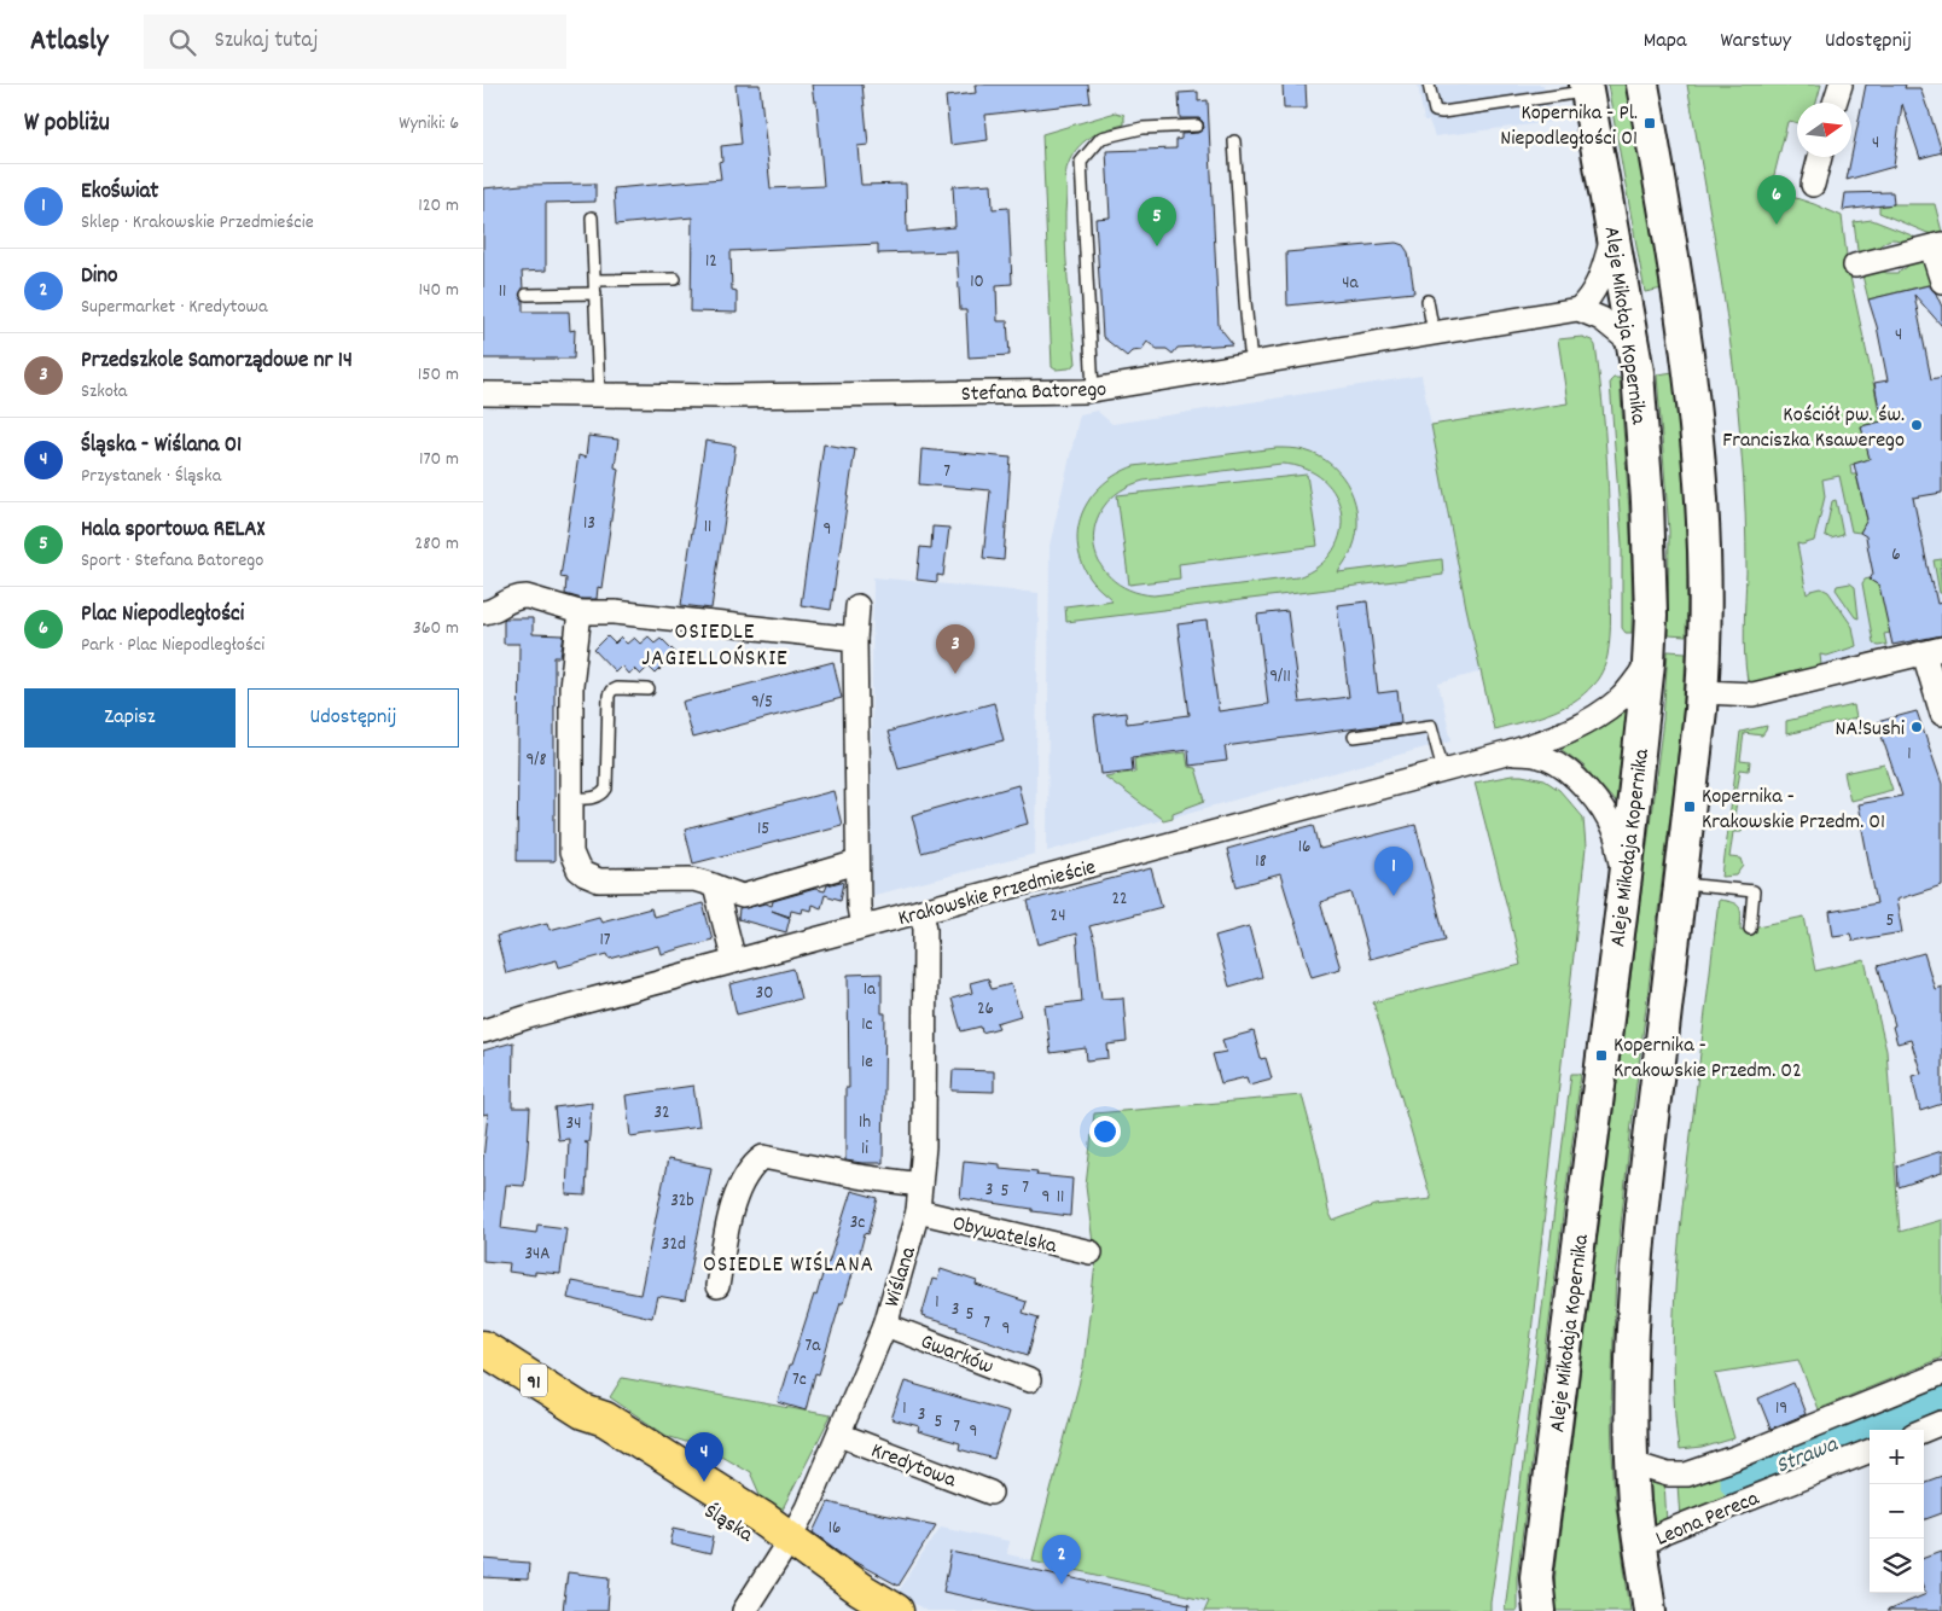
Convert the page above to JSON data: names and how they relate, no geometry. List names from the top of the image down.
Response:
{
  "streets": {
    "main road": ["Aleje Mikołaja Kopernika", "91", "Śląska"],
    "street": [
      "Stefana Batorego",
      "Krakowskie Przedmieście",
      "Obywatelska",
      "Wiślana",
      "Gwarków",
      "Kredytowa",
      "Leona Pereca"
    ]
  },
  "crossings": [
    ["Aleje Mikołaja Kopernika", "Krakowskie Przedmieście"],
    ["Krakowskie Przedmieście", "Wiślana"],
    ["Obywatelska", "Wiślana"],
    ["Wiślana", "Gwarków"],
    ["Wiślana", "Kredytowa"],
    ["Wiślana", "Śląska"]
  ],
  "districts": ["OSIEDLE JAGIELLOŃSKIE", "OSIEDLE WIŚLANA"],
  "water": ["Strawa"],
  "places": {
    "transit": ["Kopernika - Pl. Niepodległości 01", "Kopernika - Krakowskie Przedm. 01", "Kopernika - Krakowskie Przedm. 02"],
    "other": ["Kościół pw. św. Franciszka Ksawerego", "NA!Sushi"]
  },
  "house_numbers": [
    "4",
    "12",
    "10",
    "4a",
    "11",
    "4",
    "7",
    "13",
    "11",
    "9",
    "6",
    "9/11",
    "9/5",
    "1",
    "9/8",
    "15",
    "16",
    "18",
    "22",
    "24",
    "5",
    "17",
    "1a",
    "30",
    "26",
    "1c",
    "1e",
    "32",
    "1h",
    "34",
    "1i",
    "7",
    "3",
    "5",
    "9",
    "11",
    "32b",
    "3c",
    "32d",
    "34A",
    "1",
    "3",
    "5",
    "7",
    "9",
    "7a",
    "7c",
    "1",
    "19",
    "3",
    "5",
    "7",
    "9",
    "16"
  ],
  "north": "right",
  "page": {
    "header": "Atlasly",
    "search": "Szukaj tutaj",
    "nav": ["Mapa", "Warstwy", "Udostępnij"],
    "heading": ["W pobliżu", "Wyniki: 6"],
    "list": [
      {
        "mark": "1",
        "name": "EkoŚwiat",
        "note": "Sklep · Krakowskie Przedmieście",
        "value": "120 m"
      },
      {
        "mark": "2",
        "name": "Dino",
        "note": "Supermarket · Kredytowa",
        "value": "140 m"
      },
      {
        "mark": "3",
        "name": "Przedszkole Samorządowe nr 14",
        "note": "Szkoła",
        "value": "150 m"
      },
      {
        "mark": "4",
        "name": "Śląska - Wiślana 01",
        "note": "Przystanek · Śląska",
        "value": "170 m"
      },
      {
        "mark": "5",
        "name": "Hala sportowa RELAX",
        "note": "Sport · Stefana Batorego",
        "value": "280 m"
      },
      {
        "mark": "6",
        "name": "Plac Niepodległości",
        "note": "Park · Plac Niepodległości",
        "value": "360 m"
      }
    ],
    "pins": [
      "6",
      "5",
      "3",
      "1",
      "4",
      "2"
    ],
    "buttons": ["Zapisz", "Udostępnij"],
    "map_buttons": ["+", "−"]
  }
}
